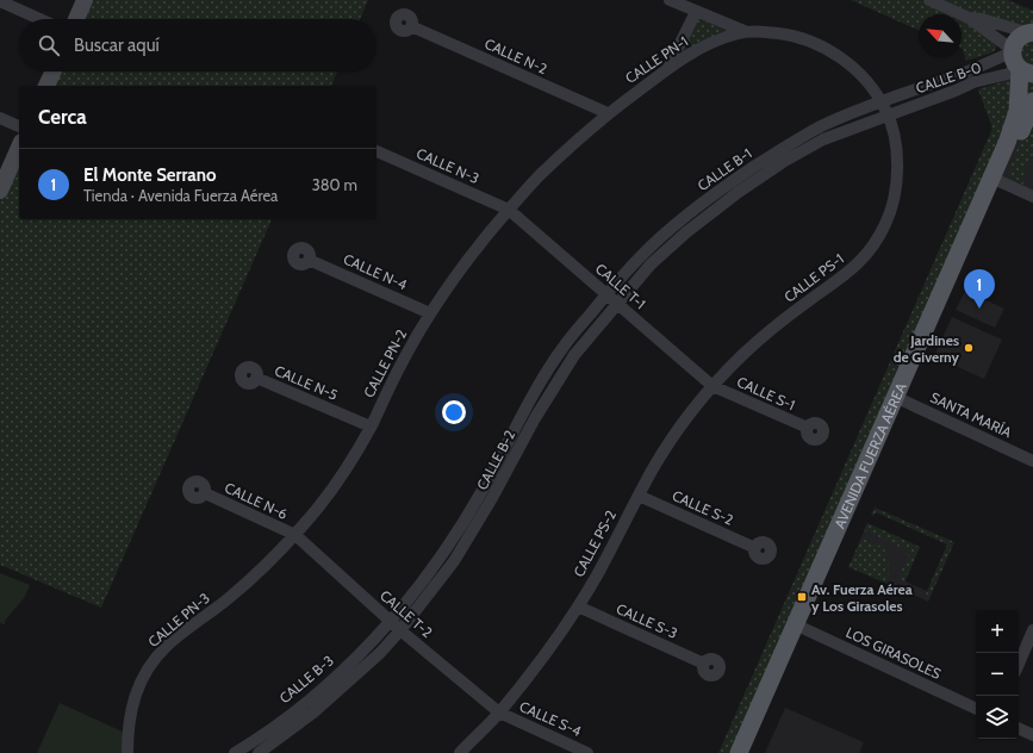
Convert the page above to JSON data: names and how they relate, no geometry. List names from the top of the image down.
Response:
{
  "streets": {
    "main road": ["AVENIDA FUERZA AÉREA"],
    "street": [
      "CALLE N-2",
      "CALLE PN-1",
      "CALLE B-0",
      "CALLE N-3",
      "CALLE B-1",
      "CALLE N-4",
      "CALLE PS-1",
      "CALLE T-1",
      "CALLE PN-2",
      "CALLE N-5",
      "CALLE S-1",
      "SANTA MARÍA",
      "CALLE B-2",
      "CALLE N-6",
      "CALLE S-2",
      "CALLE PS-2",
      "CALLE T-2",
      "CALLE PN-3",
      "CALLE S-3",
      "LOS GIRASOLES",
      "CALLE B-3",
      "CALLE S-4"
    ]
  },
  "crossings": [
    ["CALLE N-2", "CALLE PN-1"],
    ["CALLE PN-1", "CALLE B-0"],
    ["CALLE PN-1", "CALLE N-3"],
    ["CALLE PN-1", "CALLE B-1"],
    ["CALLE PN-1", "CALLE PS-1"],
    ["CALLE PN-1", "CALLE T-1"],
    ["CALLE PN-1", "CALLE PN-2"],
    ["CALLE B-0", "CALLE B-1"],
    ["CALLE B-0", "CALLE PS-1"],
    ["CALLE B-0", "AVENIDA FUERZA AÉREA"],
    ["CALLE N-3", "CALLE T-1"],
    ["CALLE N-3", "CALLE PN-2"],
    ["CALLE B-1", "CALLE PS-1"],
    ["CALLE B-1", "CALLE T-1"],
    ["CALLE B-1", "CALLE B-2"],
    ["CALLE N-4", "CALLE PN-2"],
    ["CALLE PS-1", "CALLE T-1"],
    ["CALLE PS-1", "CALLE S-1"],
    ["CALLE PS-1", "CALLE PS-2"],
    ["CALLE T-1", "CALLE PN-2"],
    ["CALLE T-1", "CALLE S-1"],
    ["CALLE T-1", "CALLE B-2"],
    ["CALLE T-1", "CALLE PS-2"],
    ["CALLE PN-2", "CALLE N-5"],
    ["CALLE PN-2", "CALLE N-6"],
    ["CALLE PN-2", "CALLE T-2"],
    ["CALLE PN-2", "CALLE PN-3"],
    ["CALLE S-1", "CALLE PS-2"],
    ["SANTA MARÍA", "AVENIDA FUERZA AÉREA"],
    ["AVENIDA FUERZA AÉREA", "LOS GIRASOLES"],
    ["CALLE B-2", "CALLE T-2"],
    ["CALLE B-2", "CALLE B-3"],
    ["CALLE N-6", "CALLE T-2"],
    ["CALLE N-6", "CALLE PN-3"],
    ["CALLE S-2", "CALLE PS-2"],
    ["CALLE PS-2", "CALLE T-2"],
    ["CALLE PS-2", "CALLE S-3"],
    ["CALLE PS-2", "CALLE S-4"],
    ["CALLE T-2", "CALLE PN-3"],
    ["CALLE T-2", "CALLE B-3"],
    ["CALLE T-2", "CALLE S-4"]
  ],
  "places": {
    "other": ["Jardines de Giverny"],
    "transit": ["Av. Fuerza Aérea y Los Girasoles"]
  },
  "north": "top left",
  "page": {
    "search": "Buscar aquí",
    "heading": "Cerca",
    "list": [
      {
        "mark": "1",
        "name": "El Monte Serrano",
        "note": "Tienda · Avenida Fuerza Aérea",
        "value": "380 m"
      }
    ],
    "pins": "1",
    "map_buttons": ["+", "−"]
  }
}
